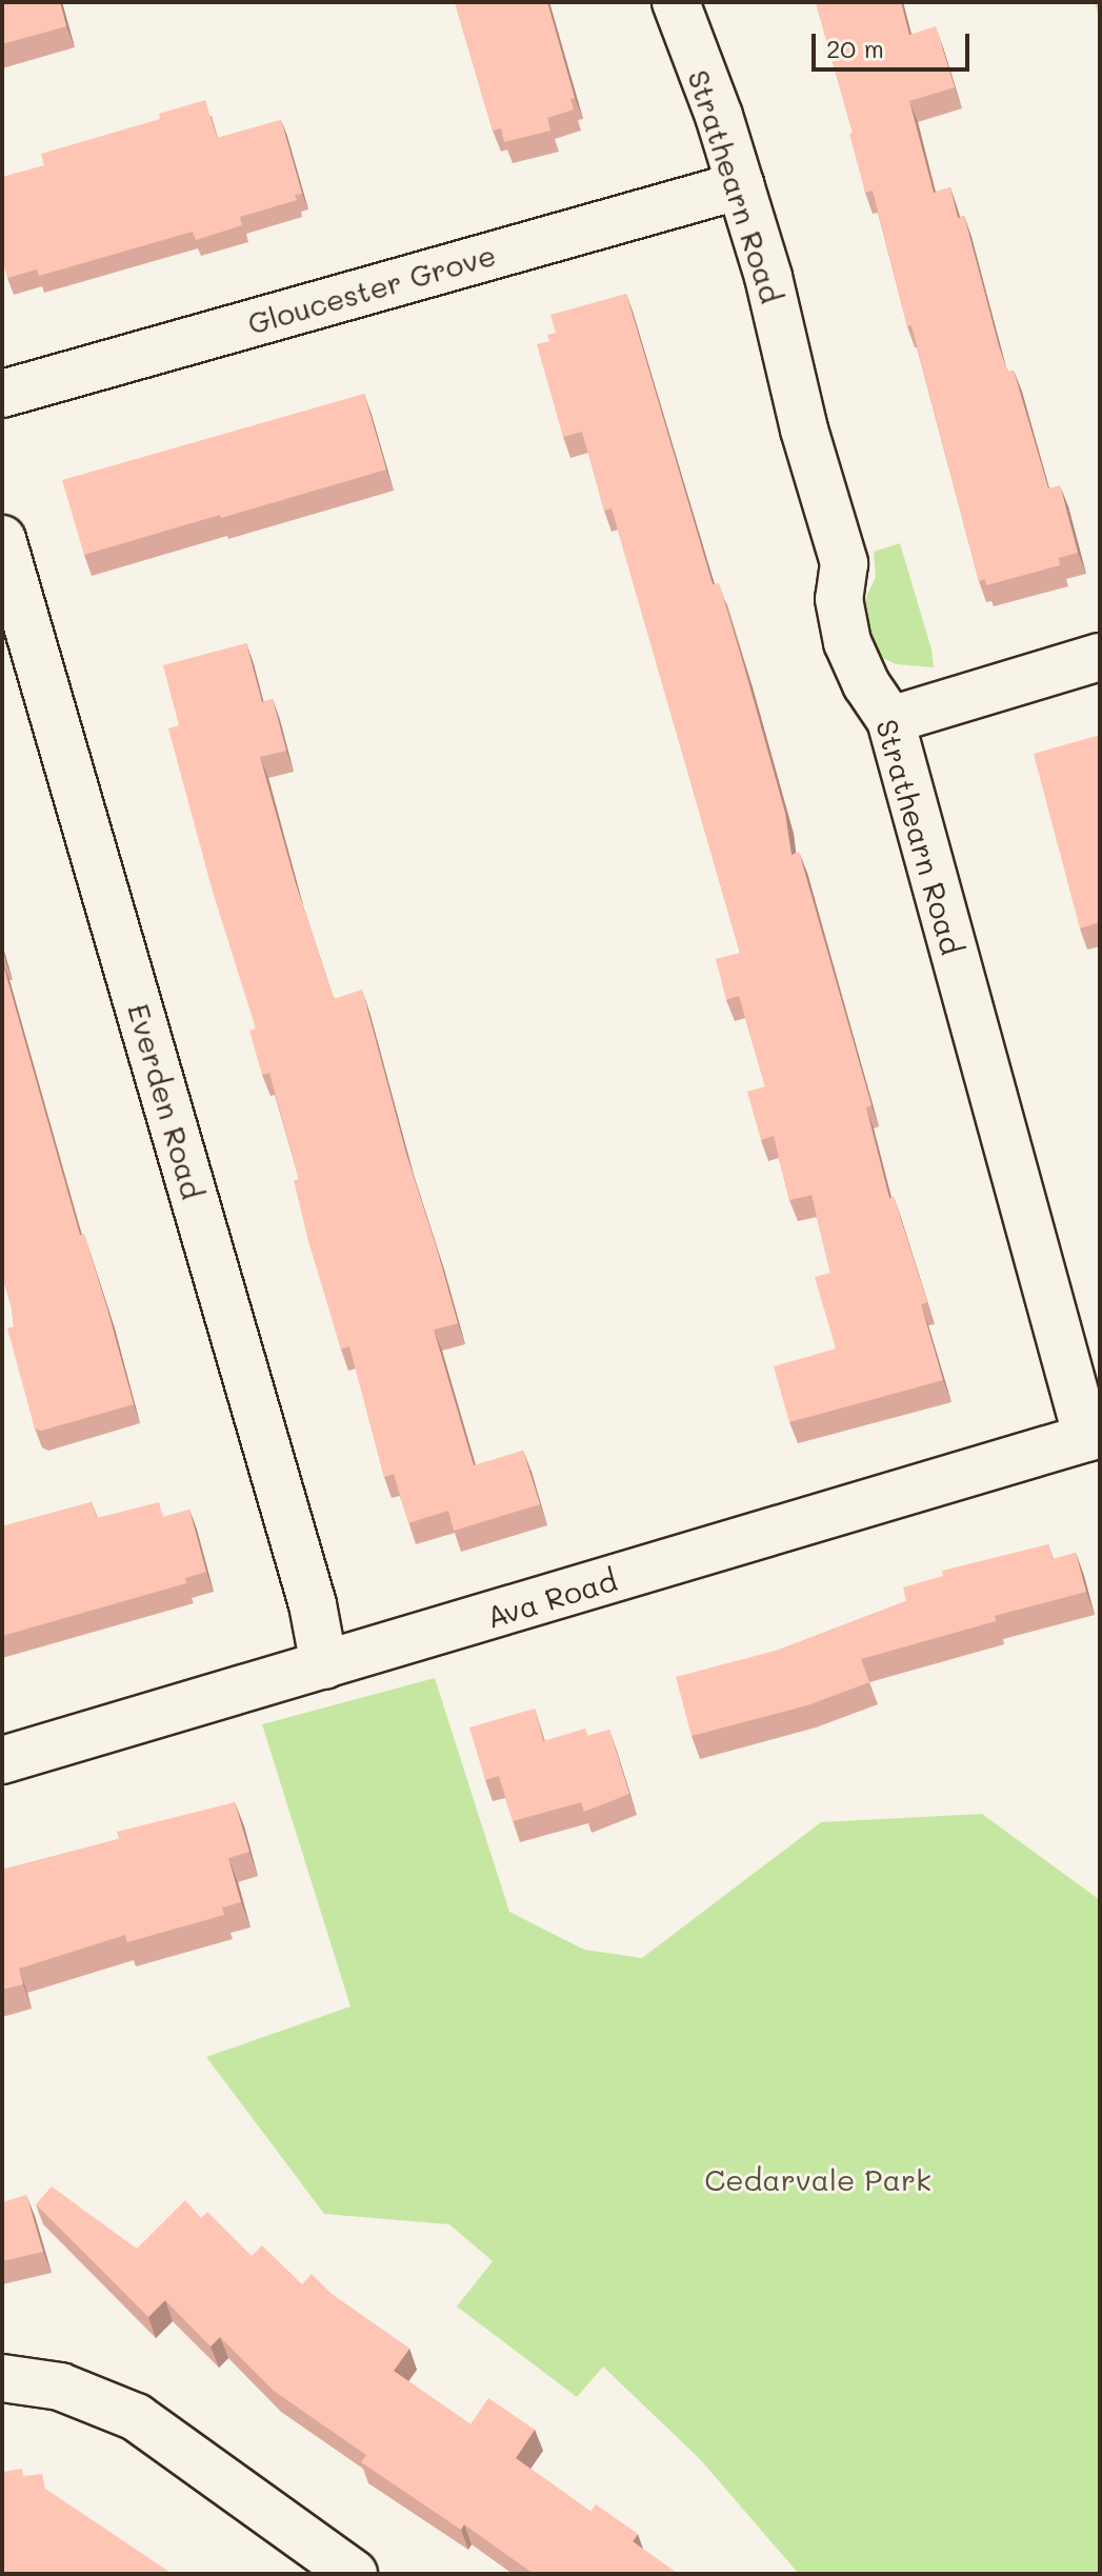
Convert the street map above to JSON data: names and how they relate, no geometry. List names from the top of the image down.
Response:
{
  "streets": {
    "street": [
      "Strathearn Road",
      "Gloucester Grove",
      "Everden Road",
      "Ava Road"
    ]
  },
  "crossings": [
    ["Strathearn Road", "Gloucester Grove"],
    ["Strathearn Road", "Ava Road"],
    ["Everden Road", "Ava Road"]
  ],
  "parks": ["Cedarvale Park"],
  "scale_bar": "20 m"
}
